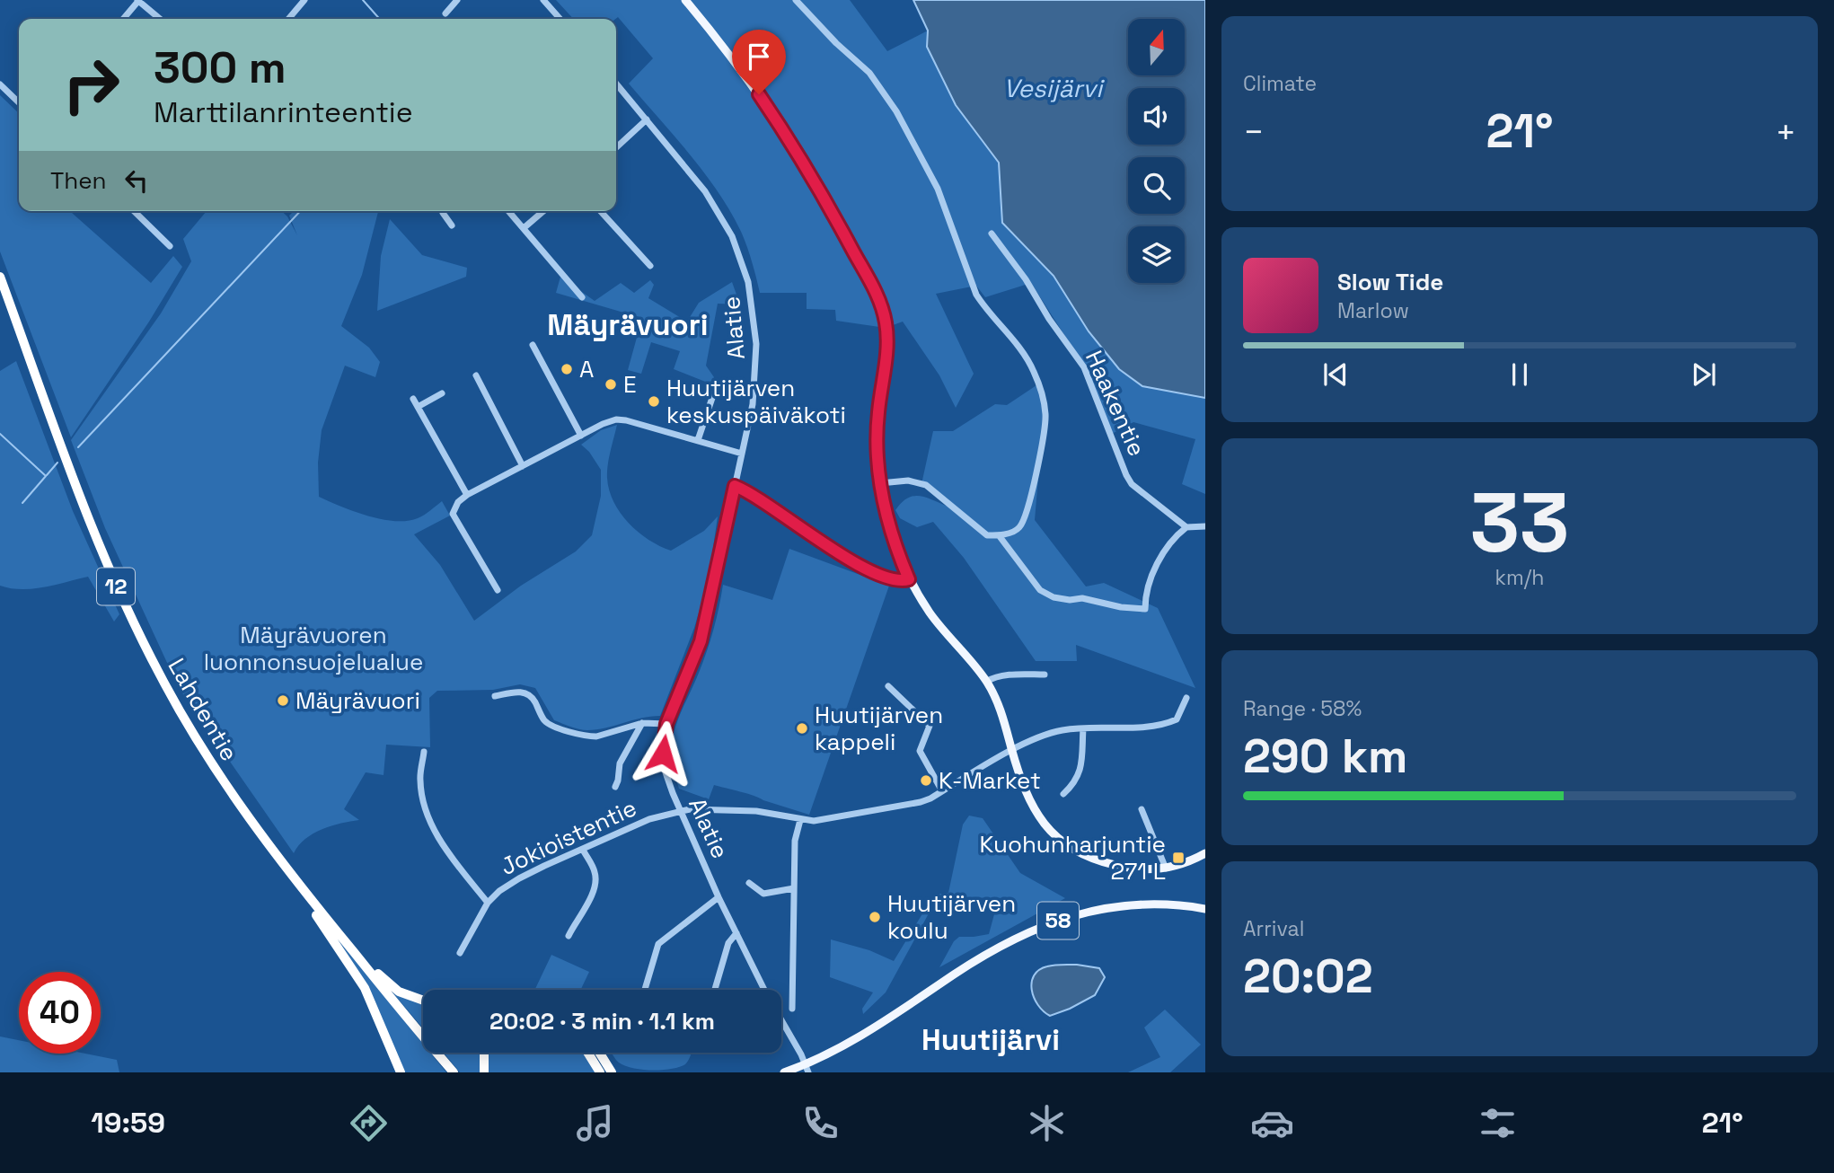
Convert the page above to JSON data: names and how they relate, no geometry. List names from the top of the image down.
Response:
{
  "streets": {
    "highway": ["12", "Lahdentie"],
    "main road": ["58"],
    "street": ["Alatie", "Haakentie", "Jokioistentie"]
  },
  "crossings": [
    ["Alatie", "Jokioistentie"],
    ["Alatie", "58"]
  ],
  "districts": ["Mäyrävuori", "Huutijärvi"],
  "water": ["Vesijärvi"],
  "parks": ["Mäyrävuoren luonnonsuojelualue"],
  "places": {
    "other": [
      "A",
      "E",
      "Huutijärven keskuspäiväkoti",
      "Mäyrävuori",
      "Huutijärven kappeli",
      "K-Market",
      "Huutijärven koulu"
    ],
    "transit": ["Kuohunharjuntie 271 L"]
  },
  "north": "top",
  "page": {
    "tile": [
      "Climate",
      ["33", "km/h"],
      ["Range · 58%", "290 km"],
      ["Arrival", "20:02"]
    ],
    "turn": ["300 m", "Marttilanrinteentie"],
    "heat": ["−", "21°", "+"],
    "then": "Then",
    "song": ["Slow Tide", "Marlow"],
    "limit": "40",
    "trip": "20:02 · 3 min · 1.1 km",
    "tabs": ["19:59", "21°"]
  }
}
